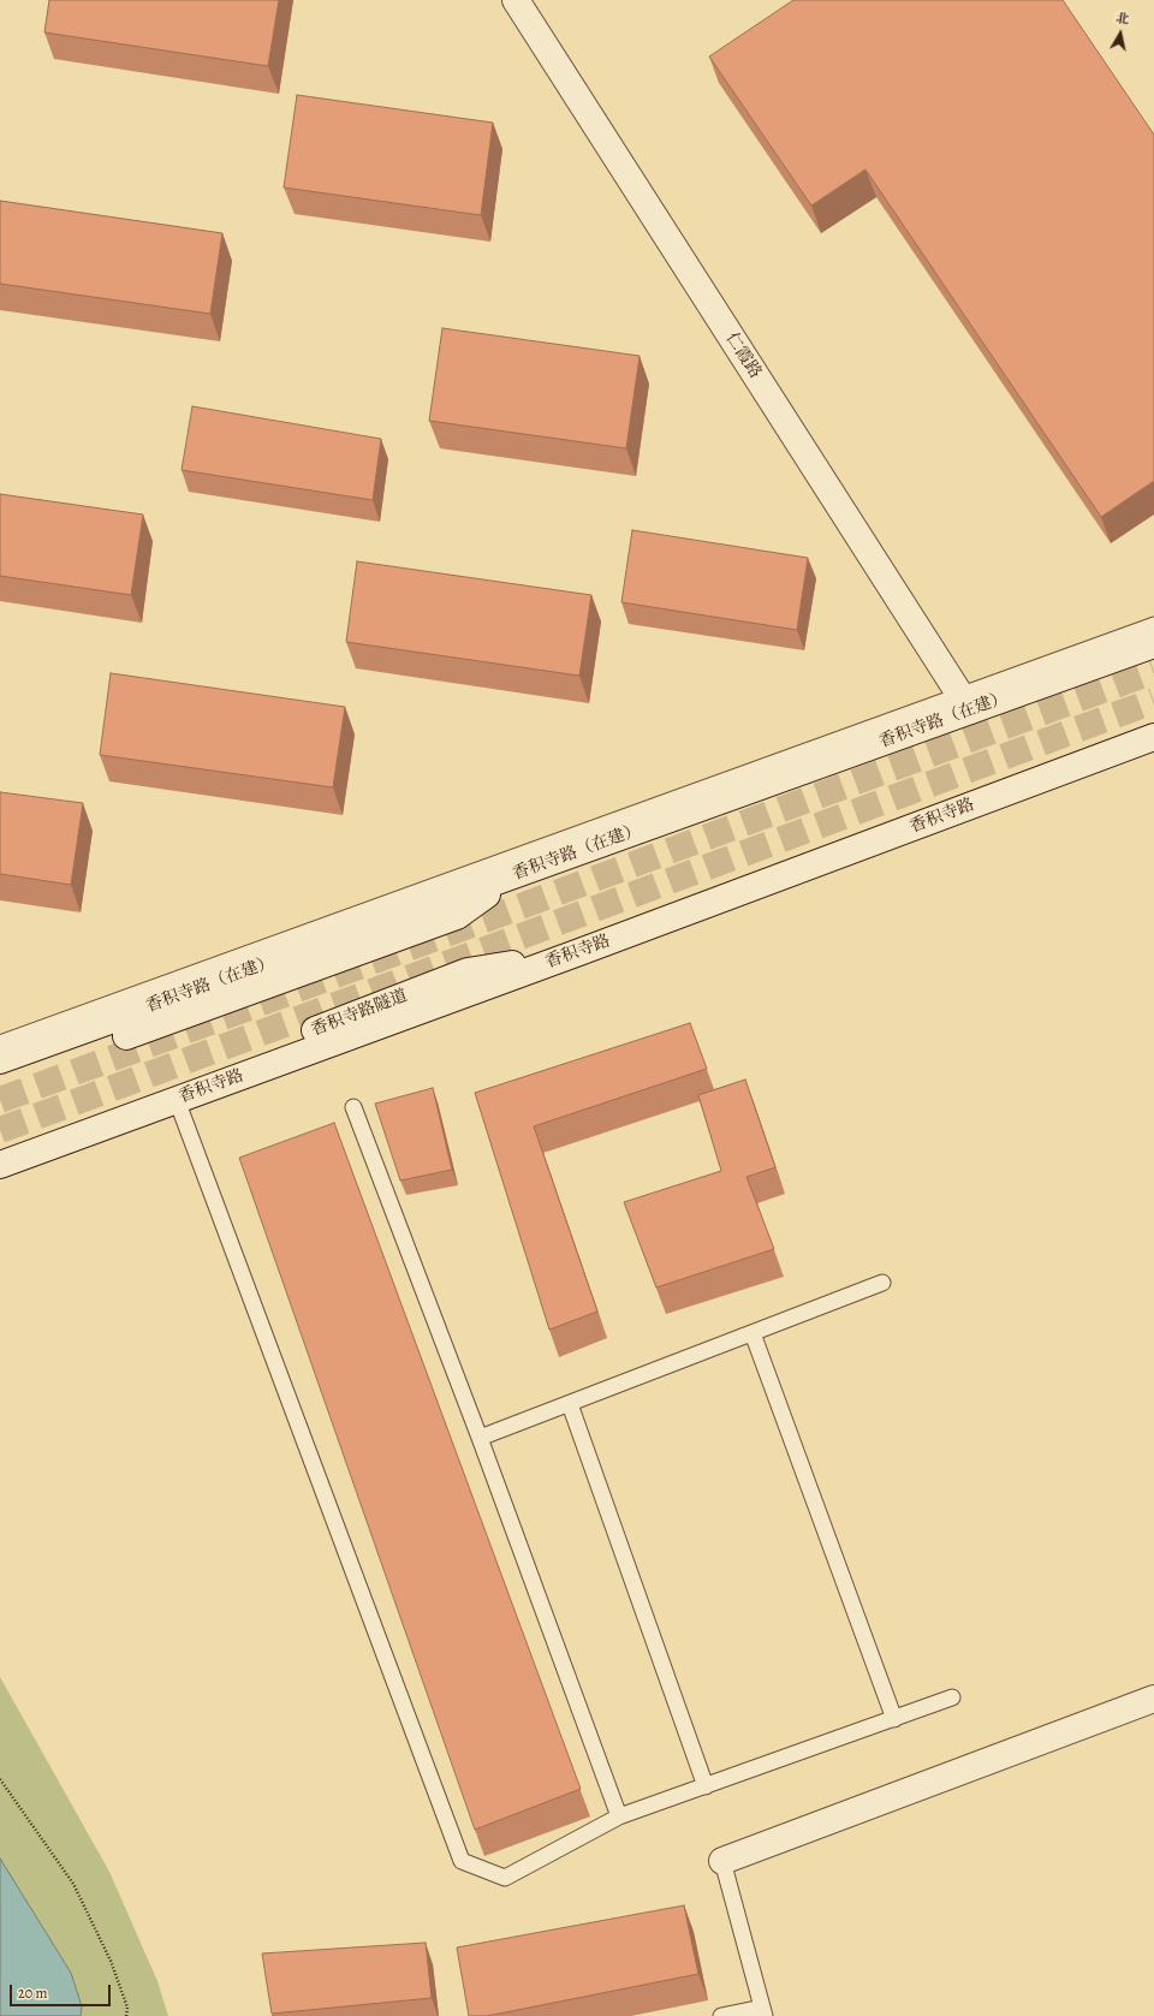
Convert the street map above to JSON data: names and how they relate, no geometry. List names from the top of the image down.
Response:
{
  "streets": {
    "street": [
      "仁霞路",
      "香积寺路（在建）",
      "香积寺路",
      "香积寺路隧道"
    ]
  },
  "crossings": [
    ["仁霞路", "香积寺路（在建）"],
    ["香积寺路", "香积寺路隧道"]
  ],
  "scale_bar": "20 m",
  "north": "top"
}
